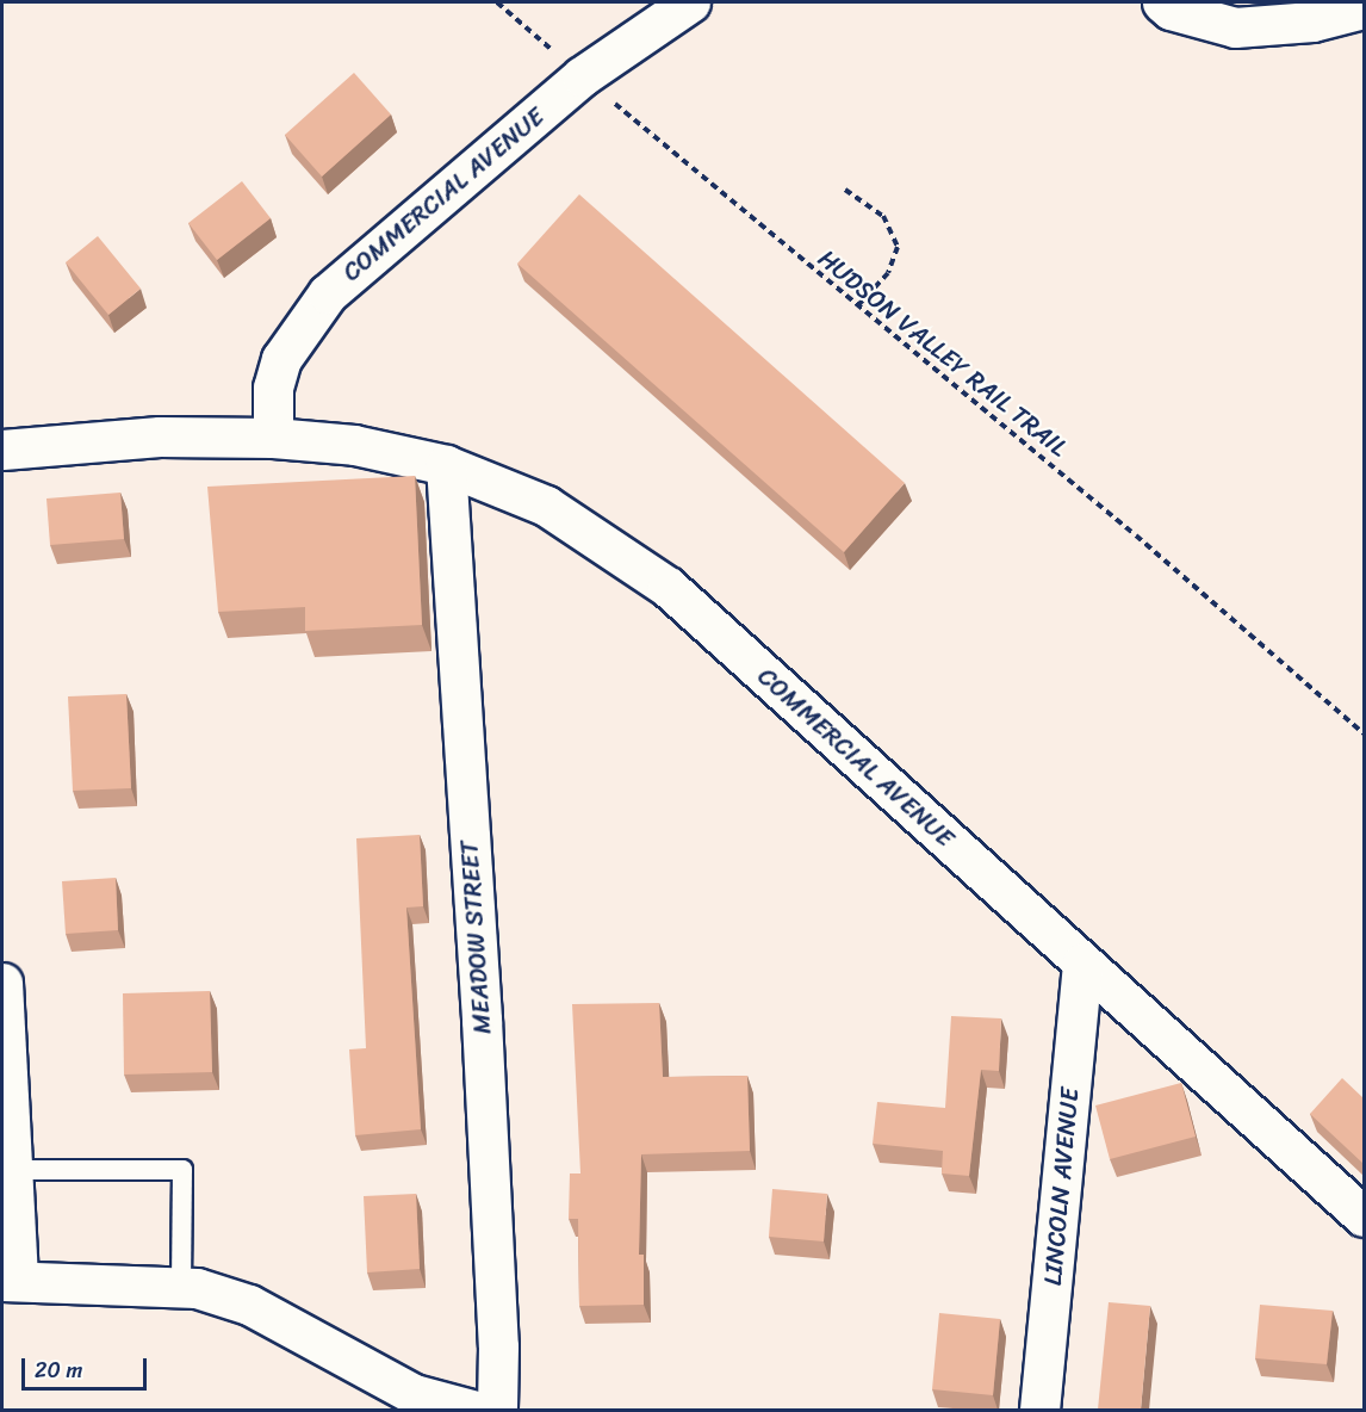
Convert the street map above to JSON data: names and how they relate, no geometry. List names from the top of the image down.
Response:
{
  "streets": {
    "street": ["COMMERCIAL AVENUE", "MEADOW STREET", "LINCOLN AVENUE"],
    "path": ["HUDSON VALLEY RAIL TRAIL"]
  },
  "crossings": [
    ["COMMERCIAL AVENUE", "HUDSON VALLEY RAIL TRAIL"],
    ["COMMERCIAL AVENUE", "MEADOW STREET"],
    ["COMMERCIAL AVENUE", "LINCOLN AVENUE"]
  ],
  "scale_bar": "20 m"
}
